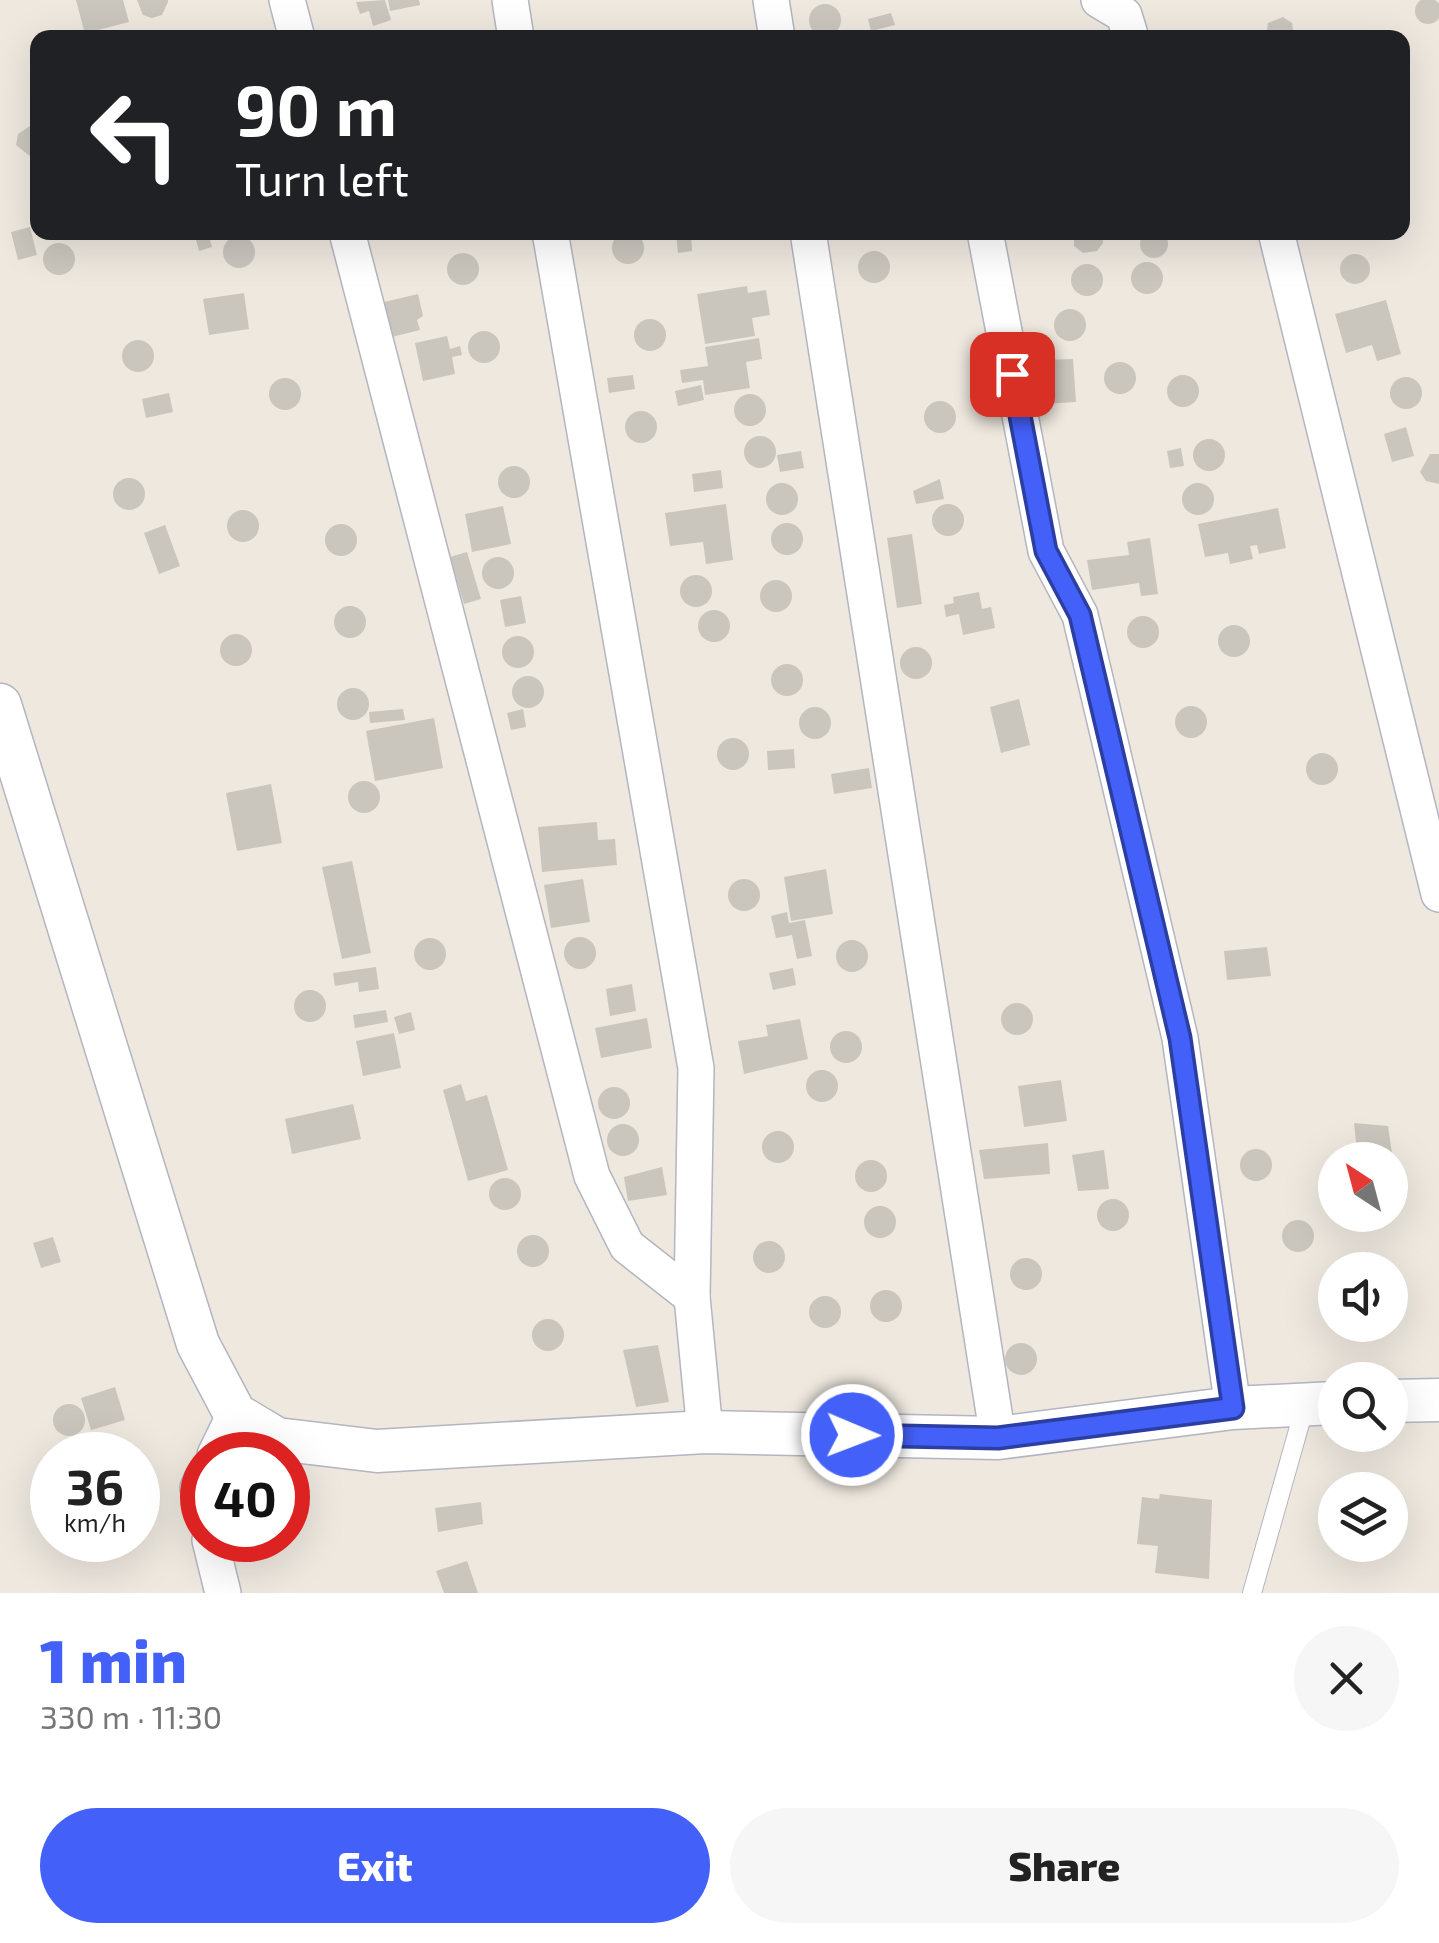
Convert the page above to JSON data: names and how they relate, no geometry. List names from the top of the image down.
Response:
{
  "north": "top left",
  "page": {
    "turn": ["90 m", "Turn left"],
    "speed": "36 km/h",
    "limit": "40",
    "heading": ["1 min", "330 m · 11:30"],
    "buttons": ["Exit", "Share"]
  }
}
